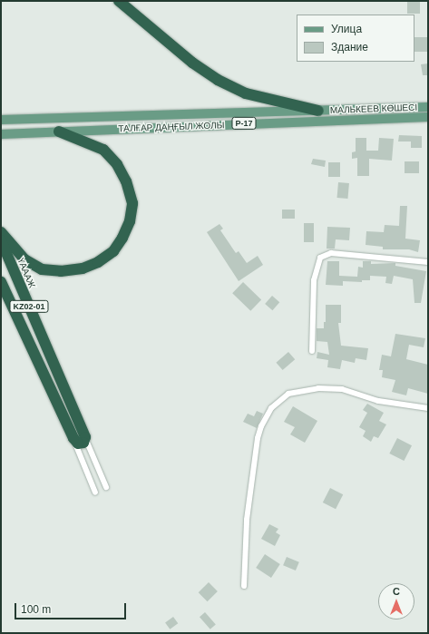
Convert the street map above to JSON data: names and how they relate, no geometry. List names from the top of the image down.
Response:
{
  "streets": {
    "highway": ["ҮАААЖ", "KZ02-01"],
    "main road": ["МАЛЬКЕЕВ КӨШЕСІ", "P-17", "ТАЛҒАР ДАҢҒЫЛ ЖОЛЫ"]
  },
  "crossings": [
    ["МАЛЬКЕЕВ КӨШЕСІ", "ТАЛҒАР ДАҢҒЫЛ ЖОЛЫ"],
    ["ҮАААЖ", "KZ02-01"]
  ],
  "legend": ["Улица", "Здание"],
  "scale_bar": "100 m",
  "north": "top"
}
